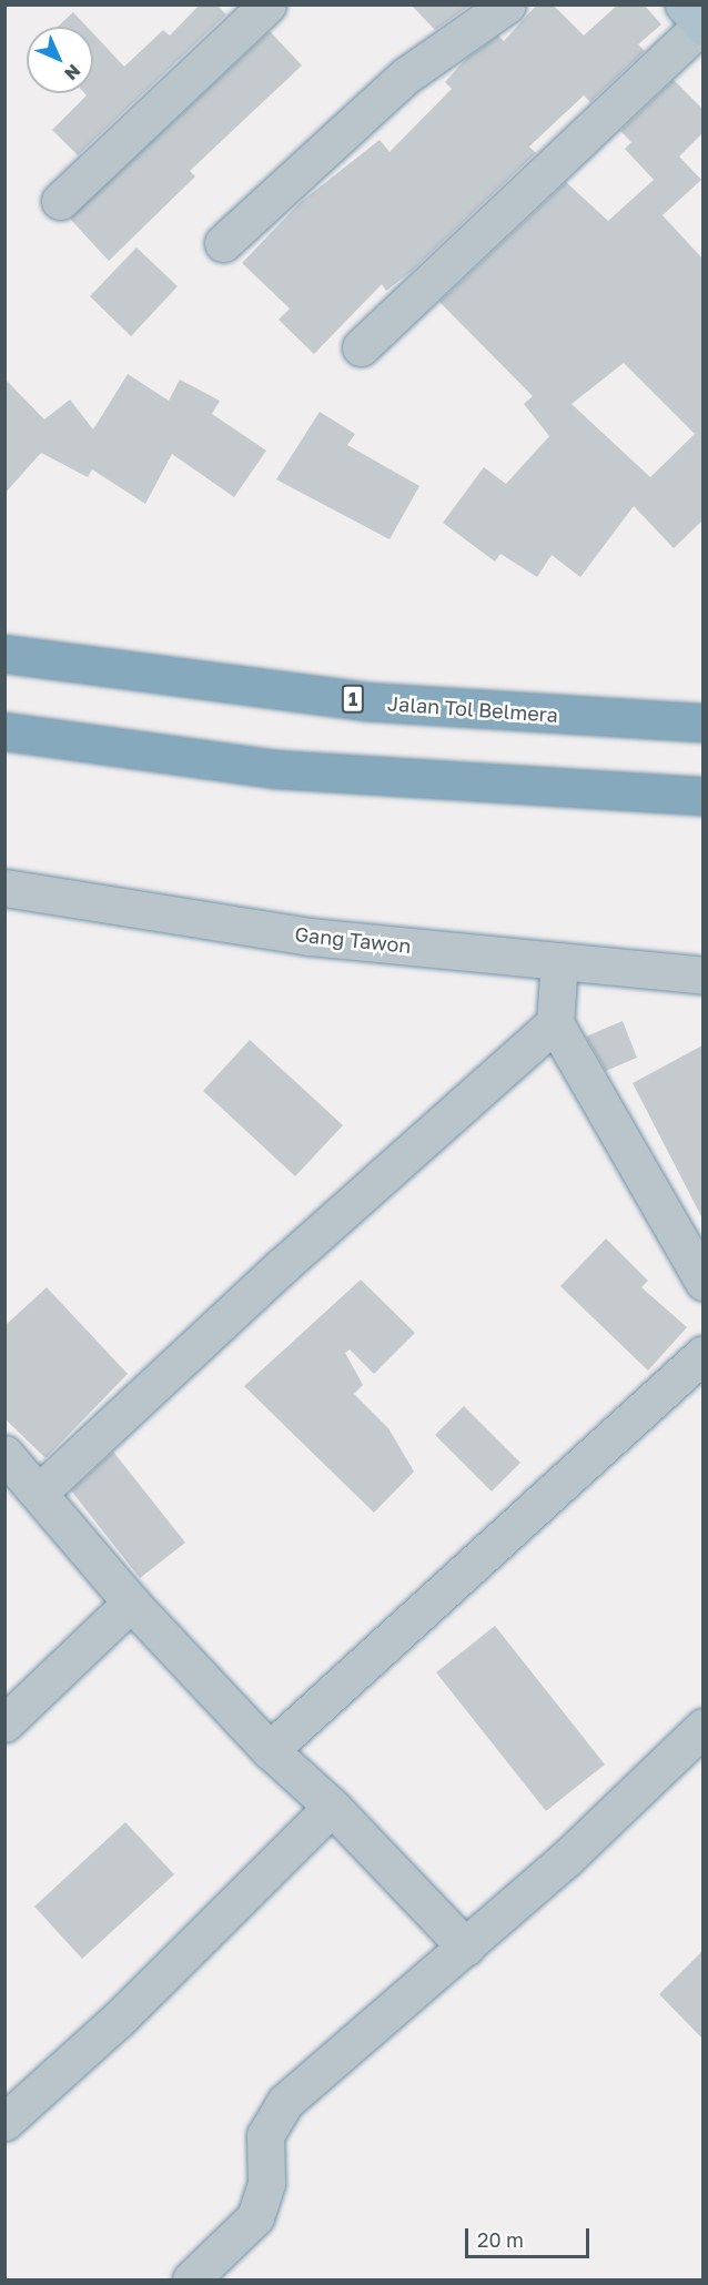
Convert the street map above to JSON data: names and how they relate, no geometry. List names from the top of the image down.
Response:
{
  "streets": {
    "highway": ["1", "Jalan Tol Belmera"],
    "street": ["Gang Tawon"]
  },
  "scale_bar": "20 m",
  "north": "bottom right"
}
